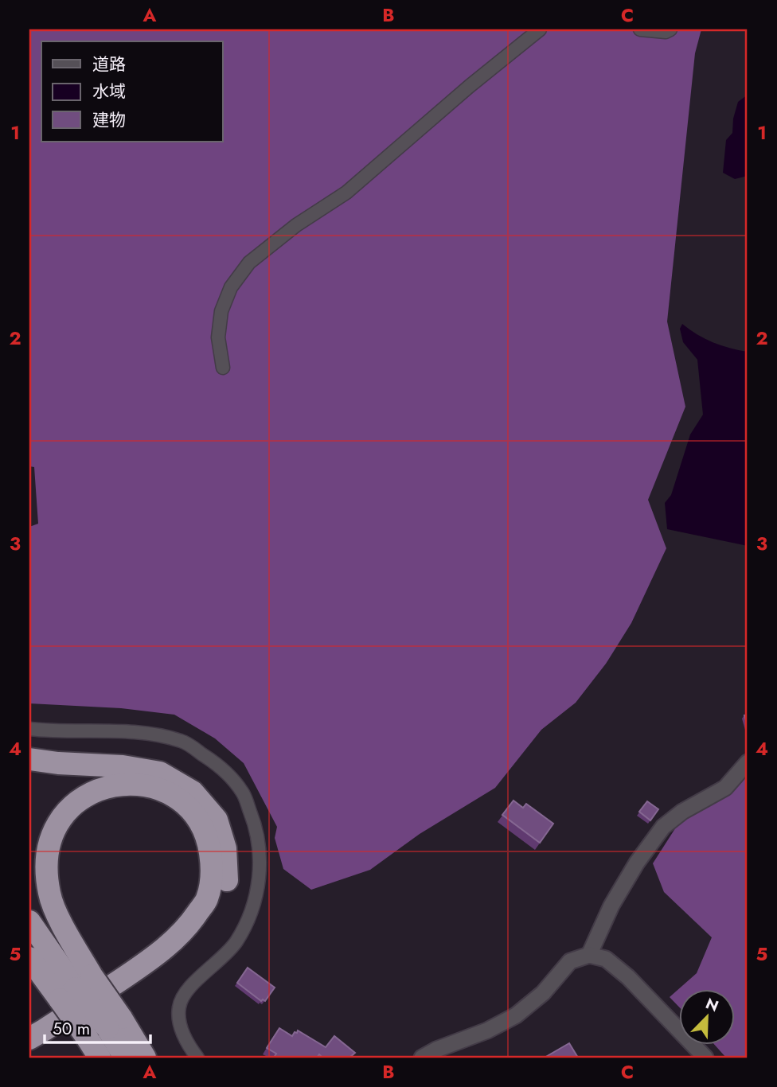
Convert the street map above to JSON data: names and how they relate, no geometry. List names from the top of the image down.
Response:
{
  "legend": ["道路", "水域", "建物"],
  "scale_bar": "50 m",
  "north": "top right",
  "grid": {
    "columns": ["A", "B", "C"],
    "rows": [
      "1",
      "2",
      "3",
      "4",
      "5"
    ]
  }
}
